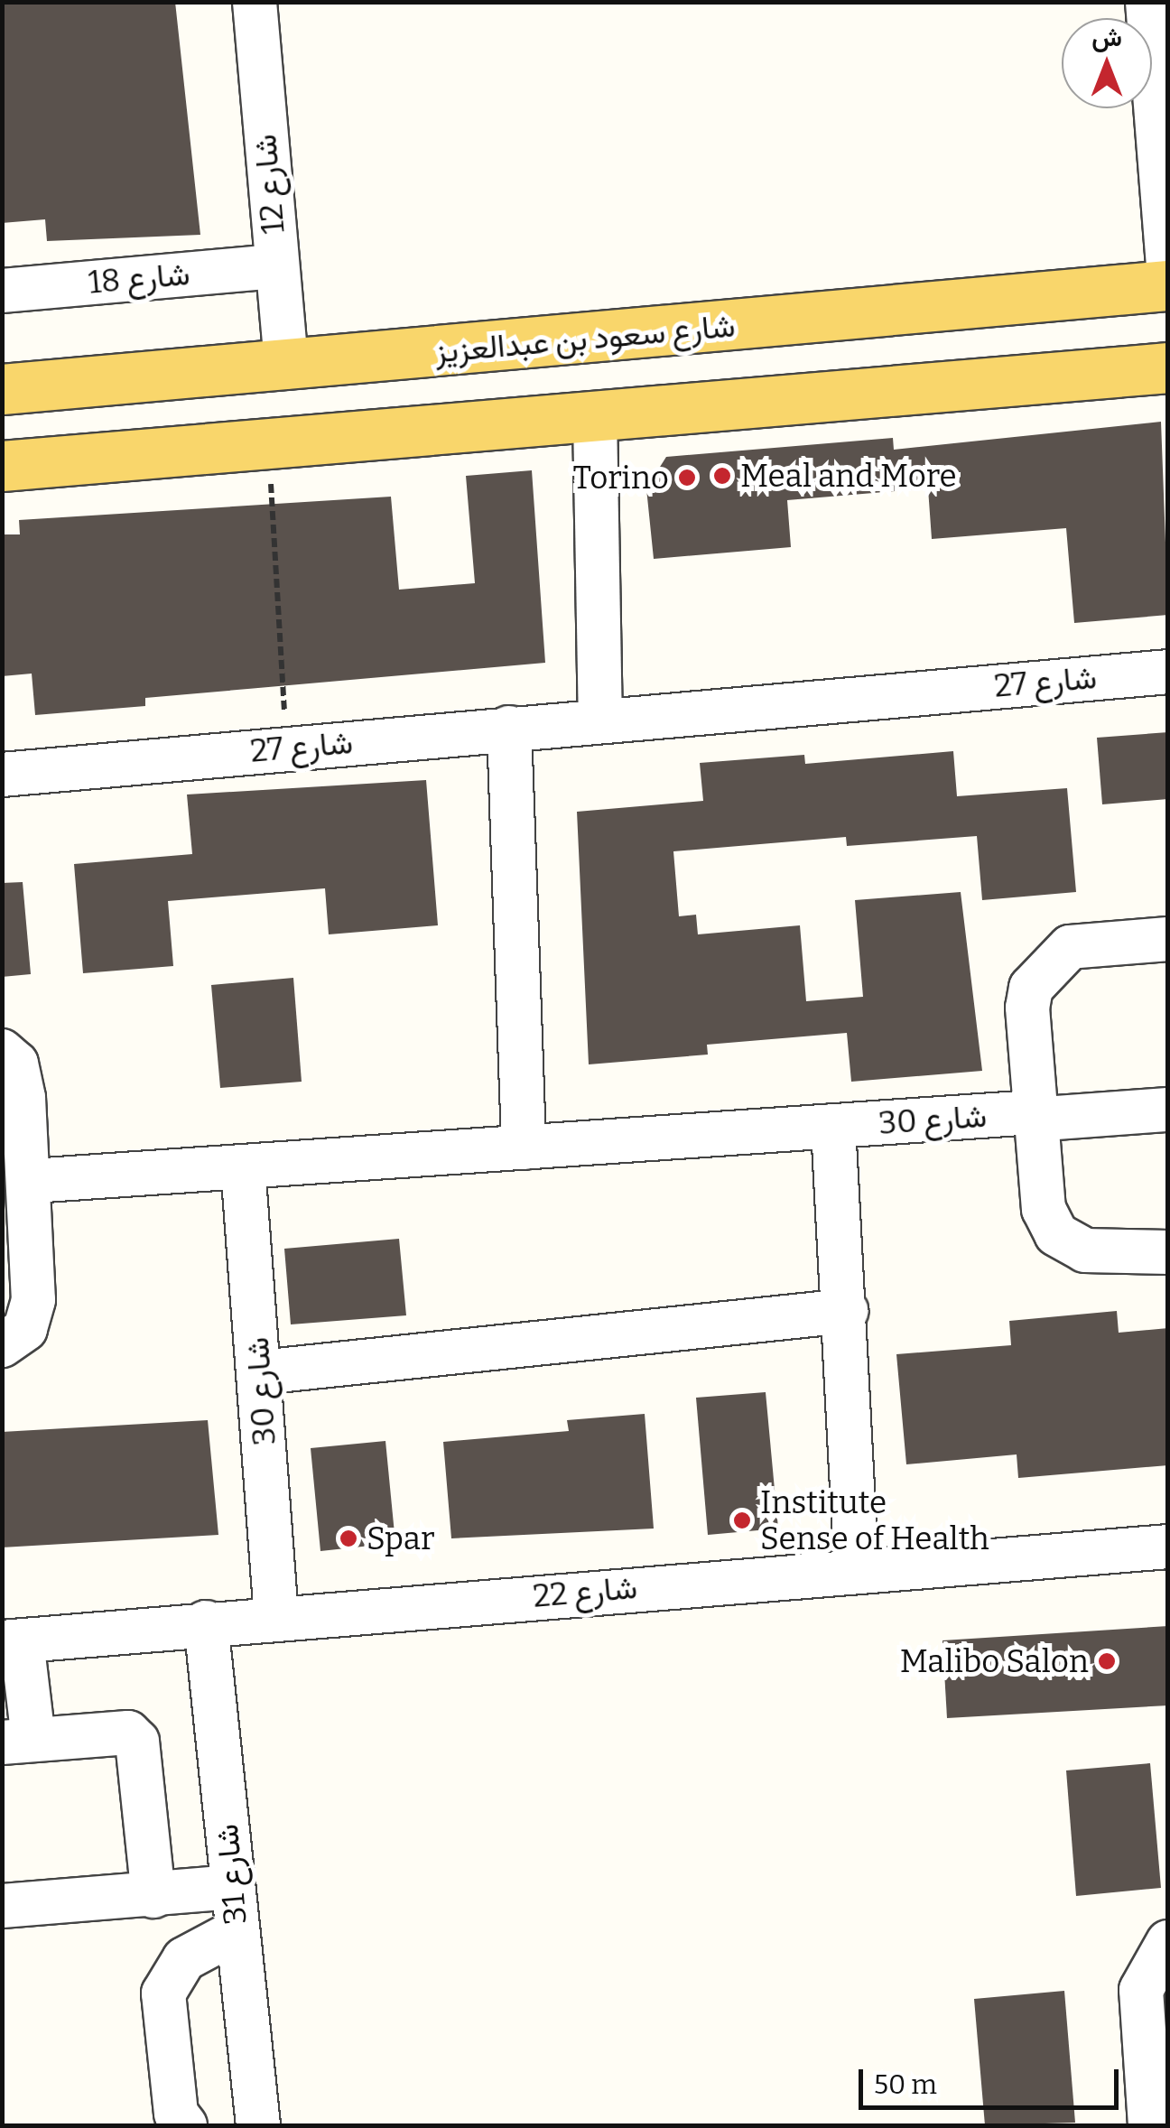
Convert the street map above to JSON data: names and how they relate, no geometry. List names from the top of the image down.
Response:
{
  "streets": {
    "main road": ["شارع سعود بن عبدالعزيز"],
    "street": [
      "شارع 12",
      "شارع 18",
      "شارع 27",
      "شارع 30",
      "شارع 22",
      "شارع 31"
    ]
  },
  "crossings": [
    ["شارع 12", "شارع 18"],
    ["شارع 12", "شارع سعود بن عبدالعزيز"],
    ["شارع 30", "شارع 22"],
    ["شارع 22", "شارع 31"]
  ],
  "places": [
    "Meal and More",
    "Torino",
    "Institute Sense of Health",
    "Spar",
    "Malibo Salon"
  ],
  "scale_bar": "50 m",
  "north": "top"
}
